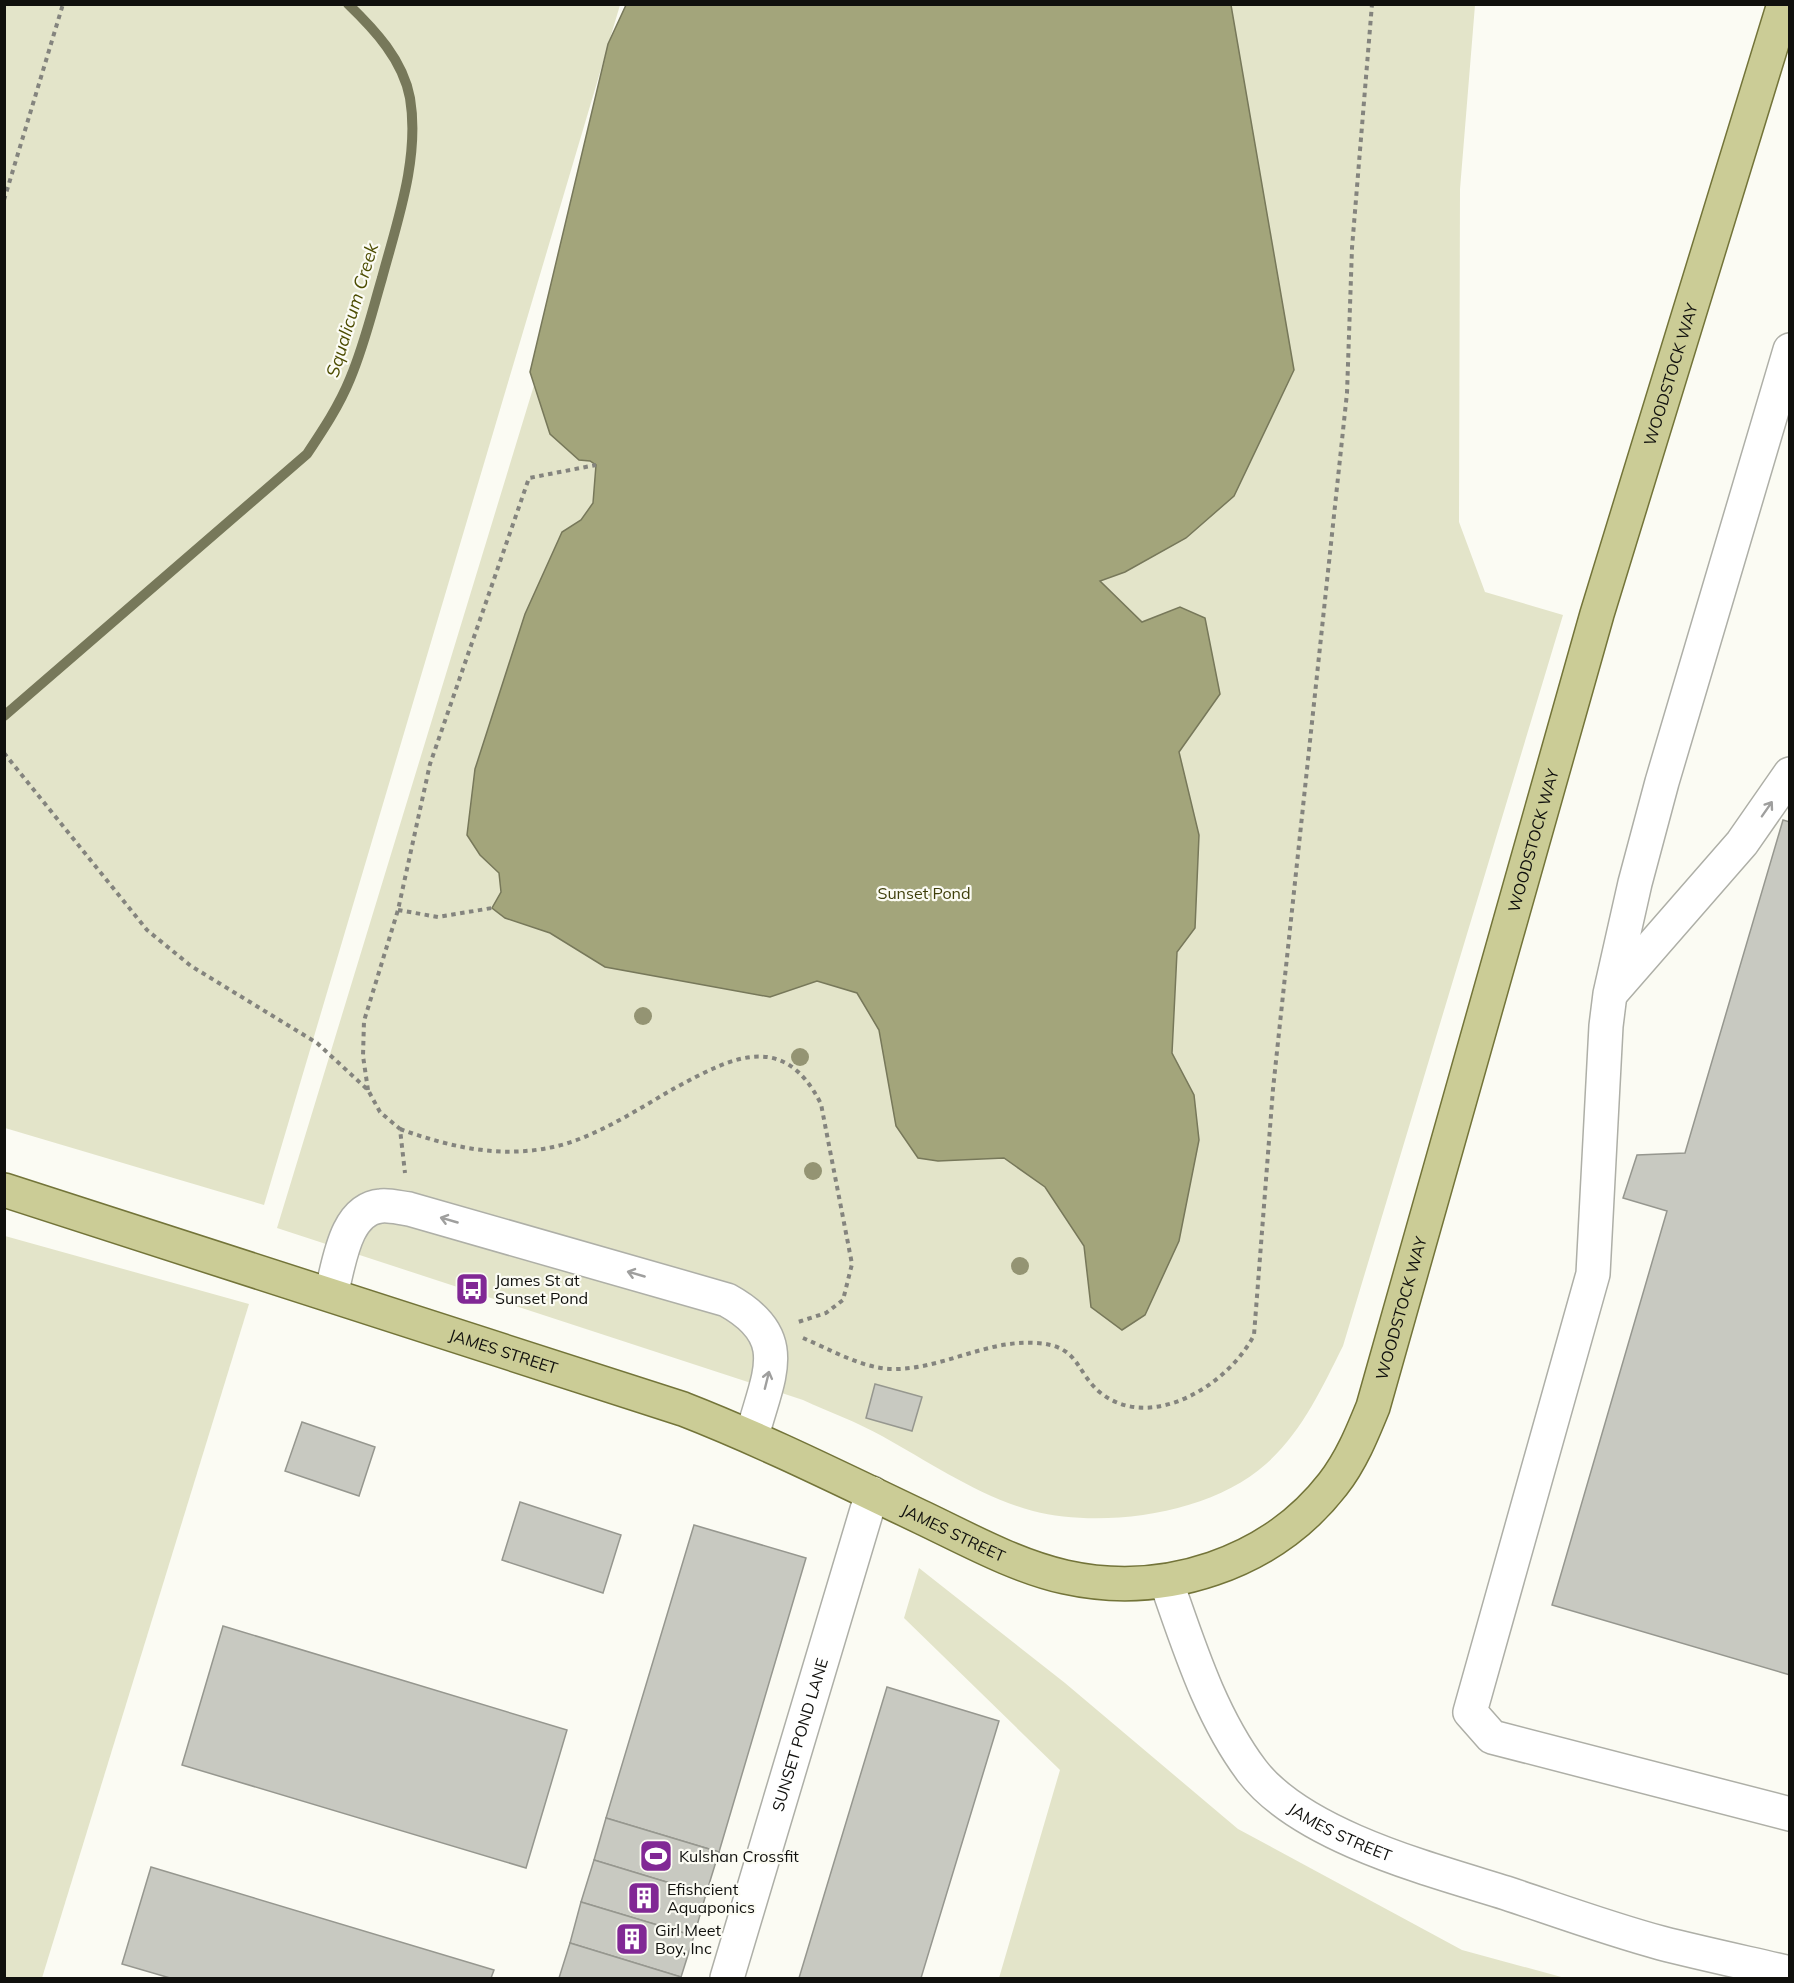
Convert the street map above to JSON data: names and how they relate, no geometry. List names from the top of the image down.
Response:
{
  "streets": {
    "main road": ["WOODSTOCK WAY", "JAMES STREET"],
    "street": ["SUNSET POND LANE"]
  },
  "crossings": [
    ["WOODSTOCK WAY", "JAMES STREET"],
    ["JAMES STREET", "SUNSET POND LANE"]
  ],
  "water": ["Squalicum Creek"],
  "parks": ["Sunset Pond"],
  "places": {
    "bus stop": ["James St at Sunset Pond"],
    "sports": ["Kulshan Crossfit"],
    "building": ["Efishcient Aquaponics", "Girl Meet Boy, Inc"]
  }
}
